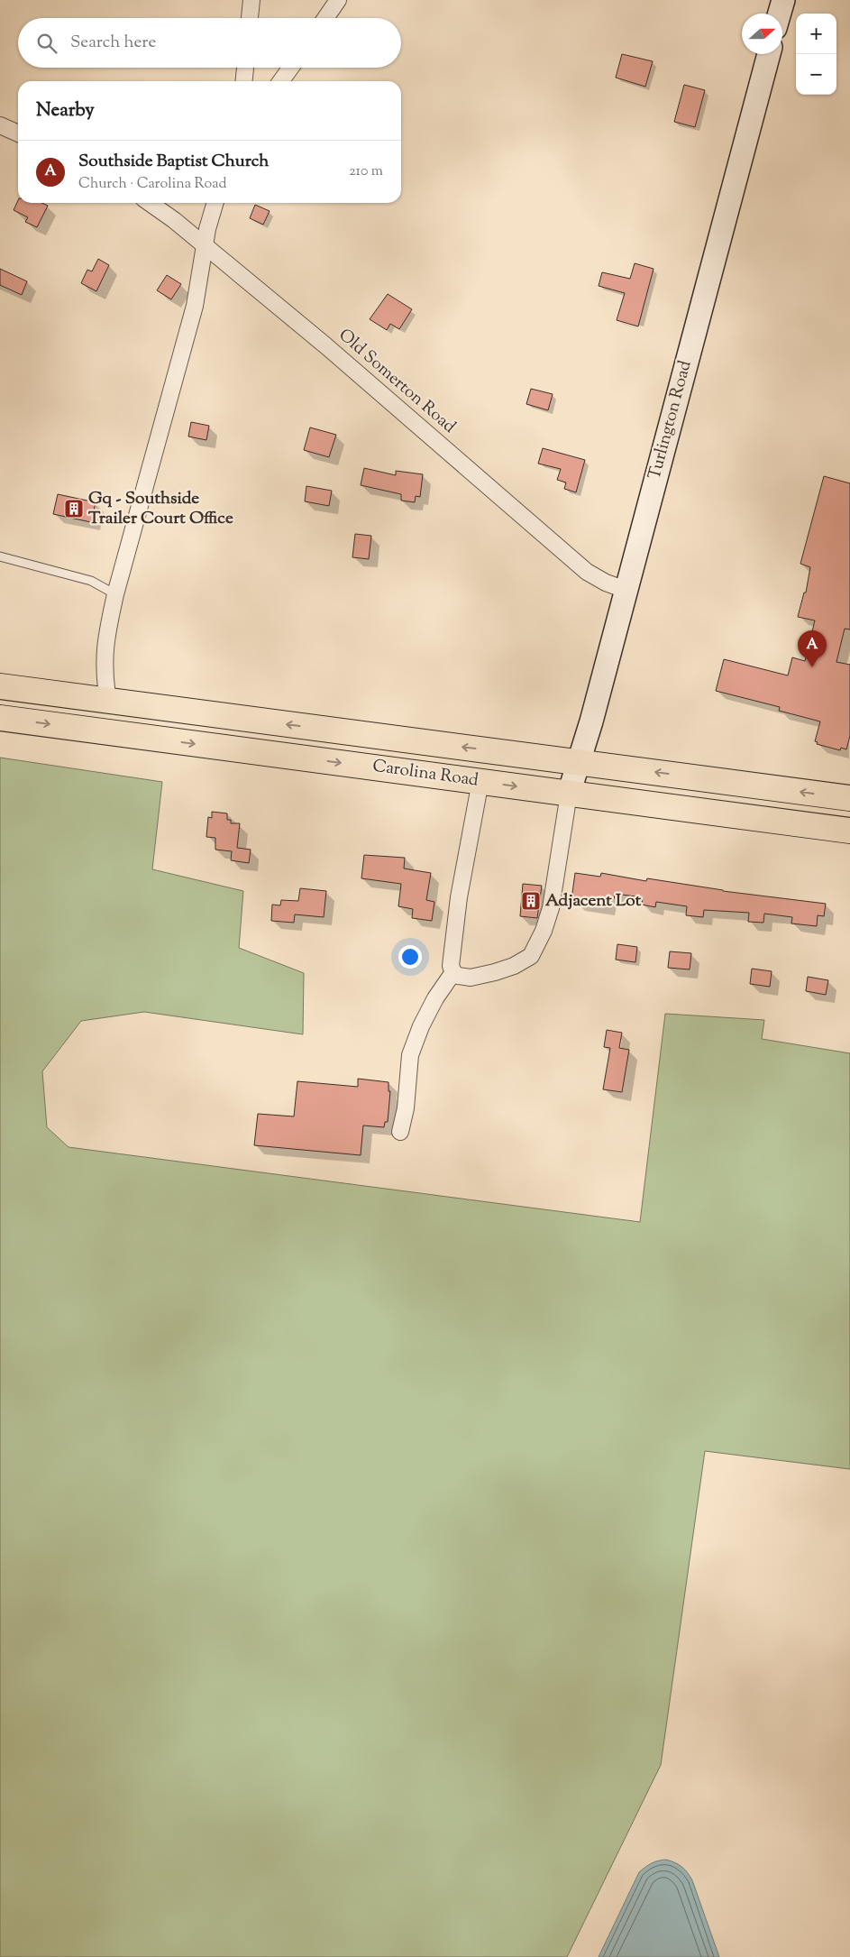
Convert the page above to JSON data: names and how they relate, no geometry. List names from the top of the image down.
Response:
{
  "streets": {
    "highway": ["Carolina Road"],
    "street": ["Old Somerton Road", "Turlington Road"]
  },
  "crossings": [
    ["Old Somerton Road", "Turlington Road"],
    ["Turlington Road", "Carolina Road"]
  ],
  "places": {
    "building": ["Gq - Southside Trailer Court Office", "Adjacent Lot"]
  },
  "north": "right",
  "page": {
    "map_buttons": ["+", "−"],
    "search": "Search here",
    "heading": "Nearby",
    "list": [
      {
        "mark": "A",
        "name": "Southside Baptist Church",
        "note": "Church · Carolina Road",
        "value": "210 m"
      }
    ],
    "pins": "A"
  }
}
